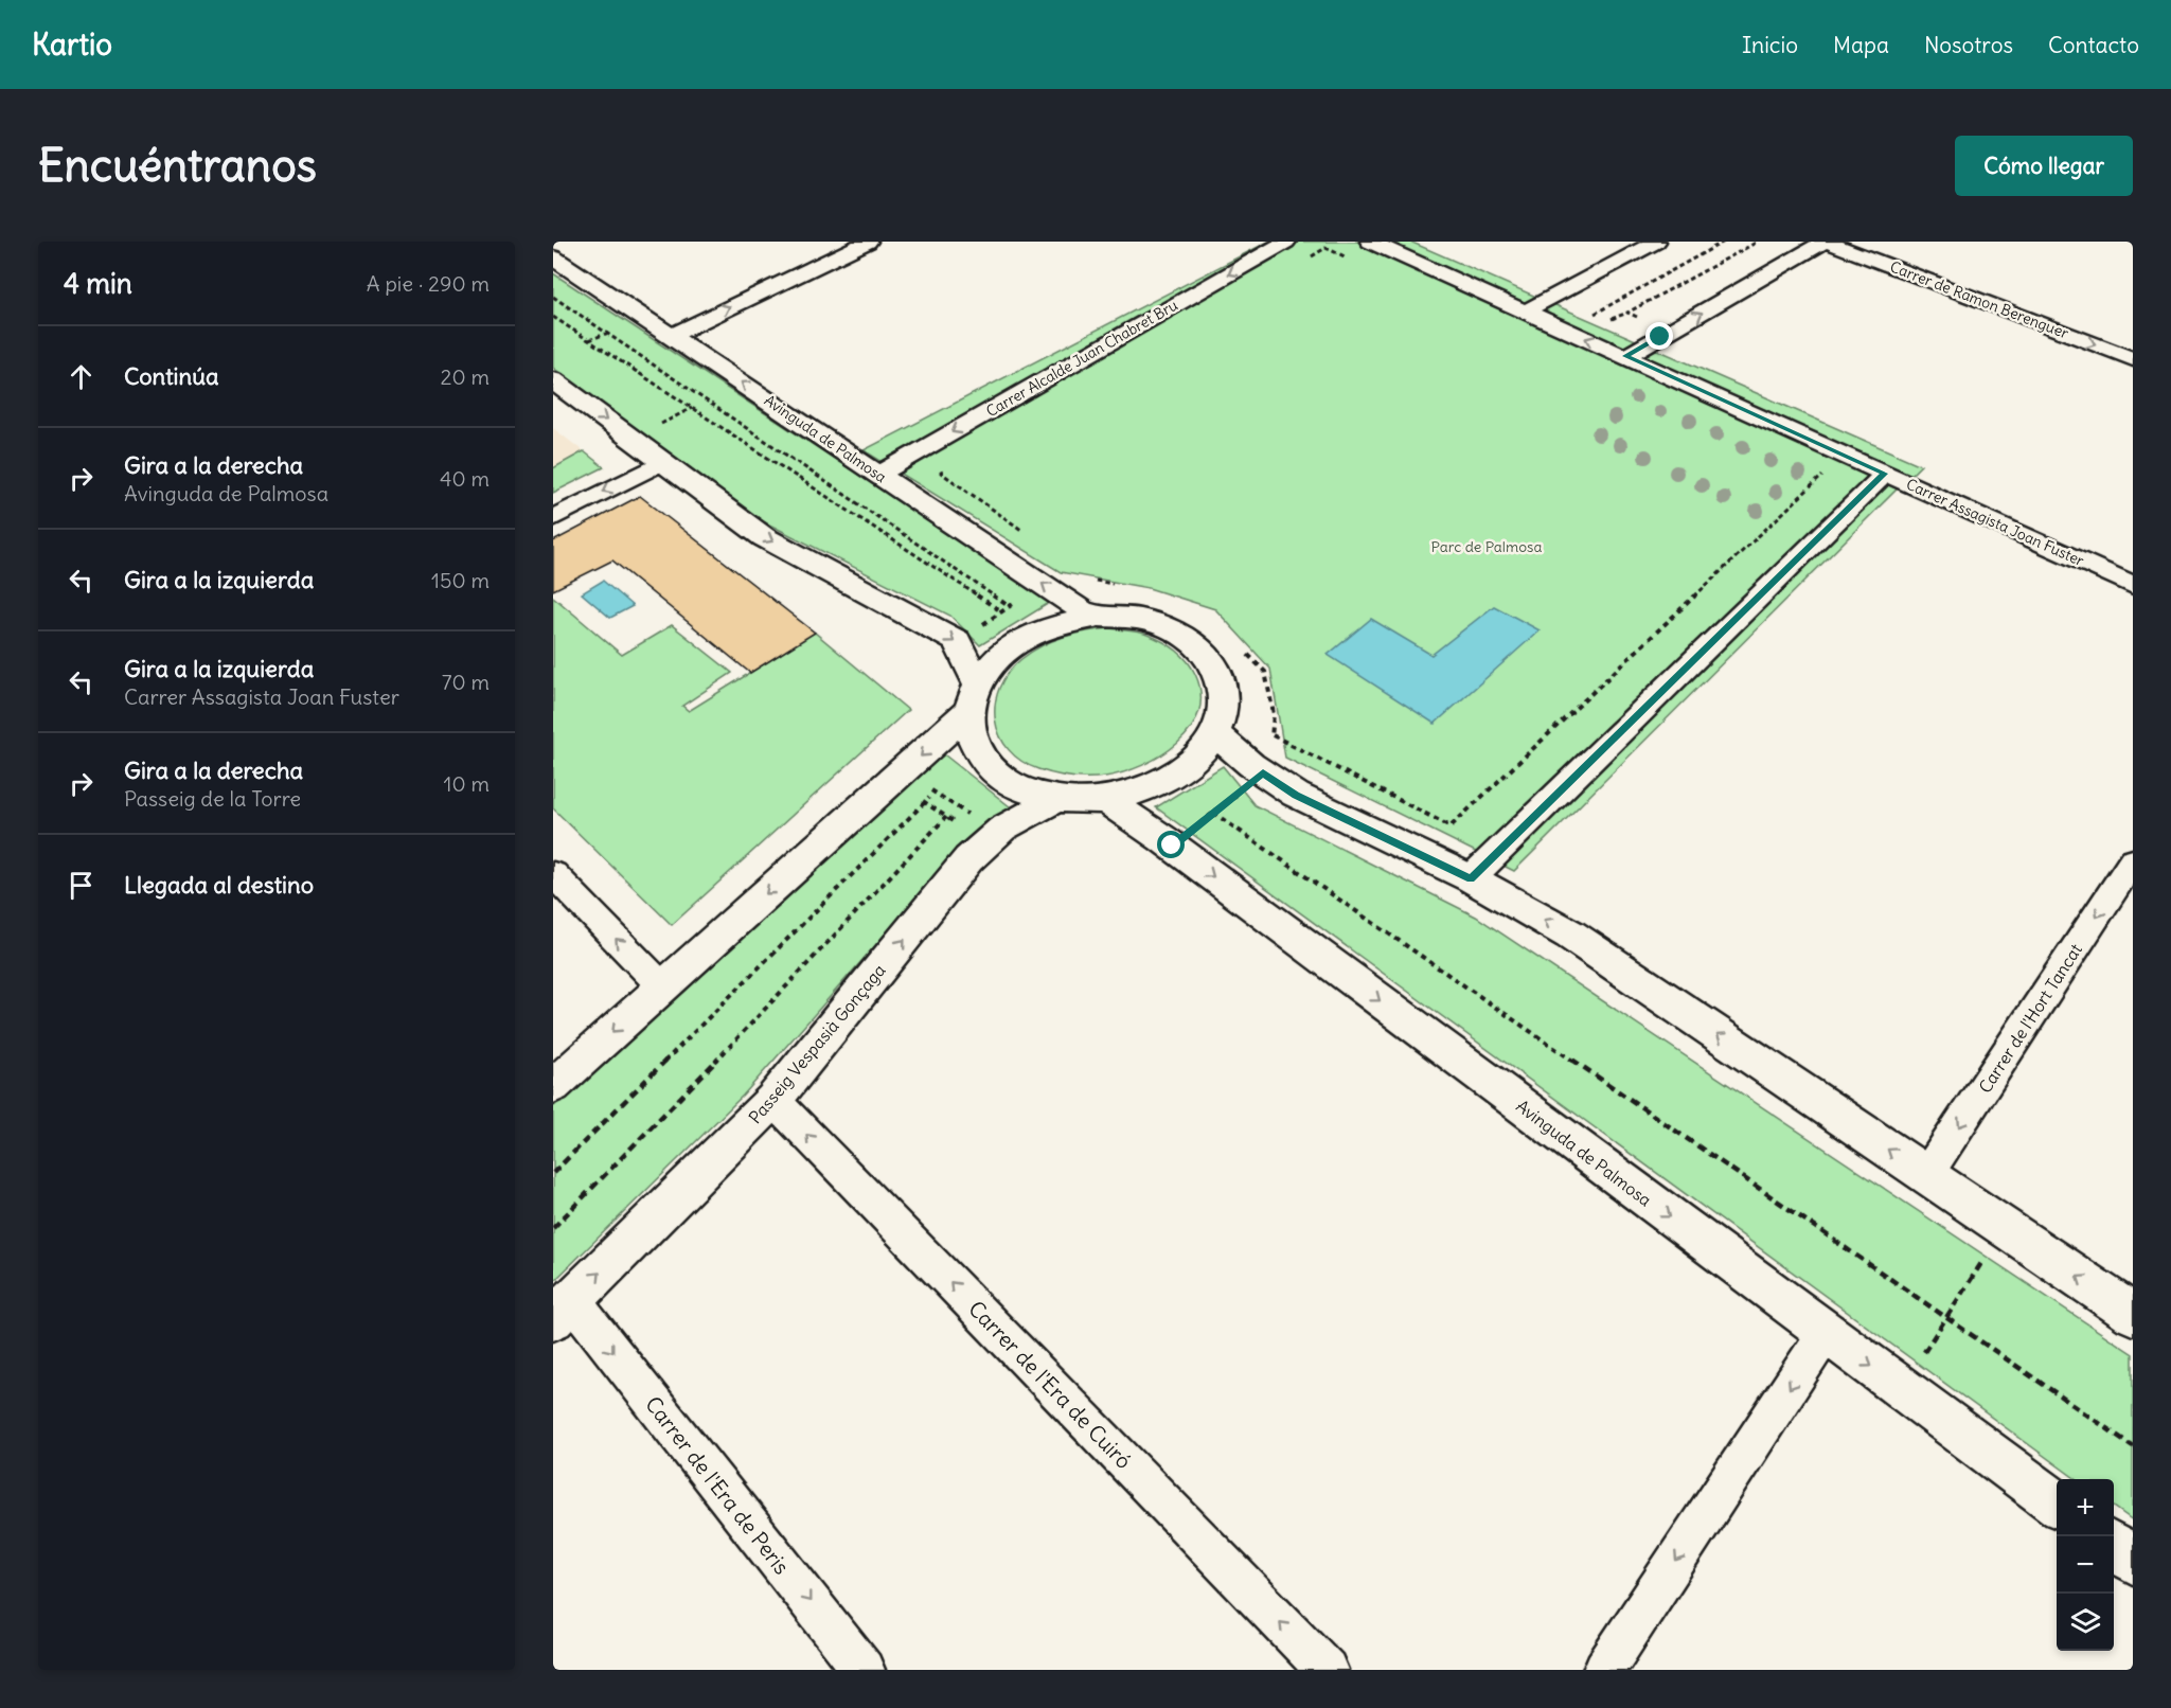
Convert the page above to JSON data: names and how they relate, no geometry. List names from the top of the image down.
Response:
{
  "streets": {
    "street": [
      "Carrer de Ramon Berenguer",
      "Carrer Alcalde Juan Chabret Bru",
      "Avinguda de Palmosa",
      "Carrer Assagista Joan Fuster",
      "Carrer de l'Hort Tancat",
      "Passeig Vespasià Gonçaga",
      "Carrer de l'Era de Cuiró",
      "Carrer de l'Era de Peris"
    ]
  },
  "crossings": [
    ["Carrer Alcalde Juan Chabret Bru", "Avinguda de Palmosa"],
    ["Avinguda de Palmosa", "Passeig Vespasià Gonçaga"],
    ["Passeig Vespasià Gonçaga", "Carrer de l'Era de Cuiró"],
    ["Passeig Vespasià Gonçaga", "Carrer de l'Era de Peris"]
  ],
  "one_way": [
    "Carrer de Ramon Berenguer",
    "Carrer de l'Hort Tancat",
    "Carrer de l'Era de Cuiró",
    "Carrer de l'Era de Peris"
  ],
  "parks": ["Parc de Palmosa"],
  "page": {
    "header": "Kartio",
    "nav": [
      "Inicio",
      "Mapa",
      "Nosotros",
      "Contacto"
    ],
    "buttons": "Cómo llegar",
    "title": "Encuéntranos",
    "heading": ["4 min", "A pie · 290 m"],
    "list": [
      ["Continúa", "20 m"],
      ["Gira a la derecha", "Avinguda de Palmosa", "40 m"],
      ["Gira a la izquierda", "150 m"],
      ["Gira a la izquierda", "Carrer Assagista Joan Fuster", "70 m"],
      ["Gira a la derecha", "Passeig de la Torre", "10 m"],
      "Llegada al destino"
    ],
    "map_buttons": ["+", "−"]
  }
}
